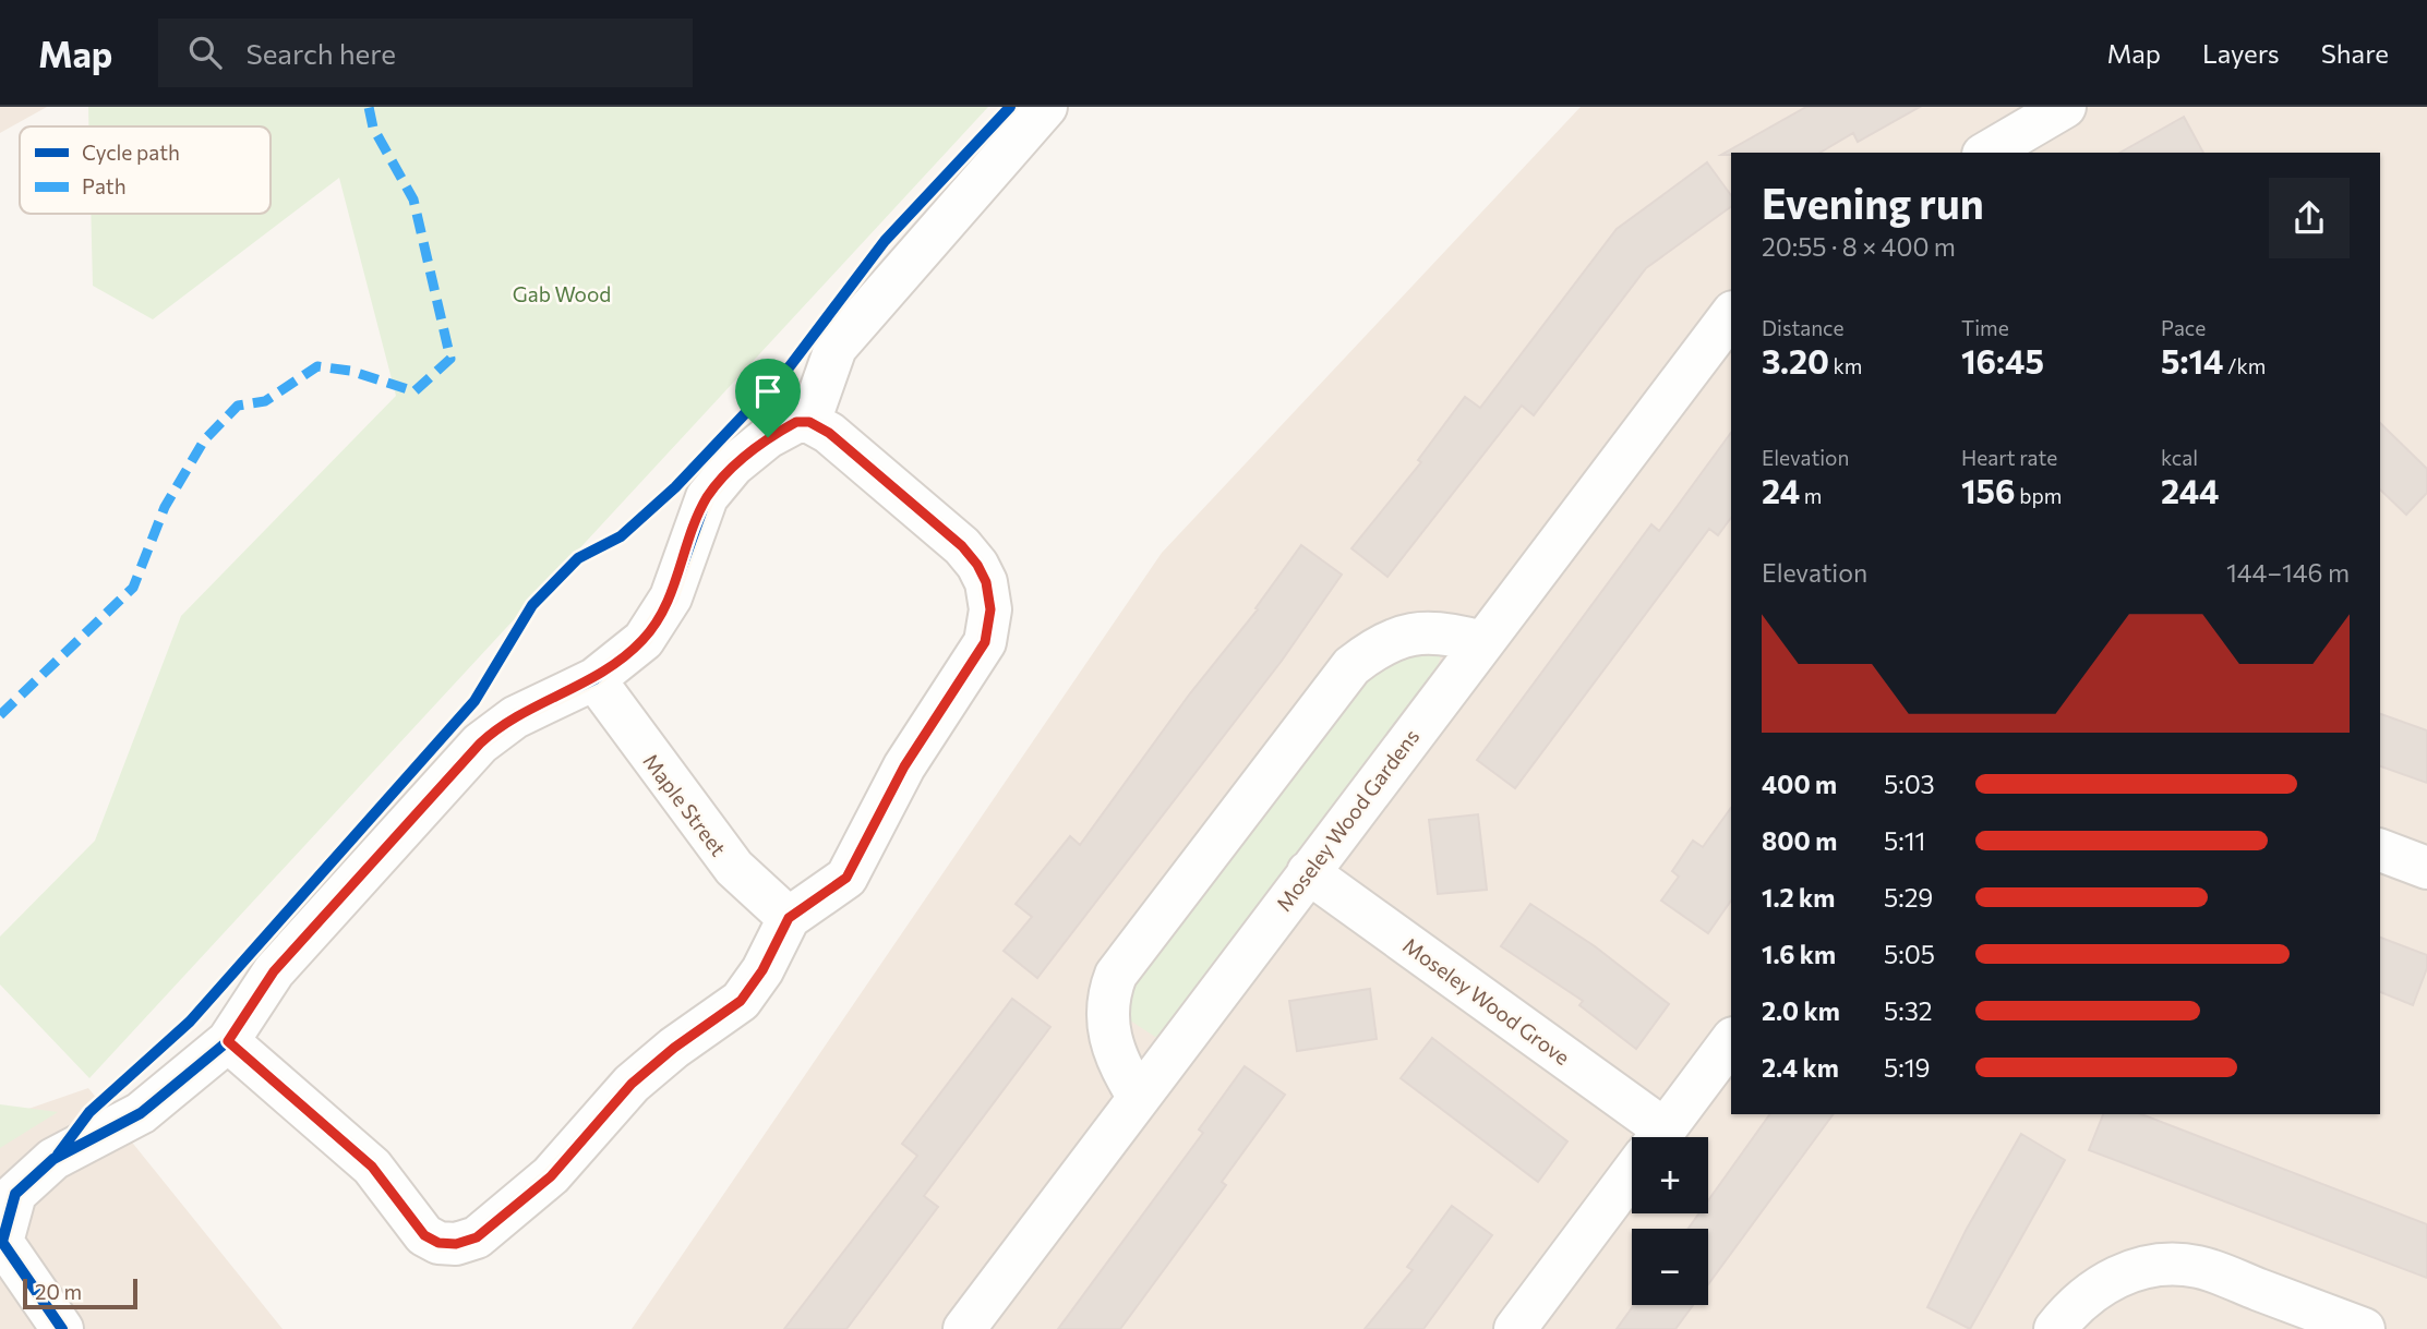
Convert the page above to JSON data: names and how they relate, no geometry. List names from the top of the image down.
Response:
{
  "streets": {
    "street": ["Maple Street", "Moseley Wood Gardens", "Moseley Wood Grove"]
  },
  "crossings": [
    ["Moseley Wood Gardens", "Moseley Wood Grove"]
  ],
  "parks": ["Gab Wood"],
  "legend": ["Cycle path", "Path"],
  "scale_bar": "20 m",
  "page": {
    "header": "Map",
    "search": "Search here",
    "nav": ["Map", "Layers", "Share"],
    "heading": ["Evening run", "20:55 · 8 × 400 m"],
    "stats": [
      ["Distance", "3.20 km"],
      ["Time", "16:45"],
      ["Pace", "5:14 /km"],
      ["Elevation", "24 m"],
      ["Heart rate", "156 bpm"],
      ["kcal", "244"]
    ],
    "chart": ["Elevation", "144–146 m"],
    "list": [
      {
        "name": "400 m",
        "note": "5:03"
      },
      {
        "name": "800 m",
        "note": "5:11"
      },
      {
        "name": "1.2 km",
        "note": "5:29"
      },
      {
        "name": "1.6 km",
        "note": "5:05"
      },
      {
        "name": "2.0 km",
        "note": "5:32"
      },
      {
        "name": "2.4 km",
        "note": "5:19"
      }
    ],
    "map_buttons": ["+", "−"],
    "scale": "20 m"
  }
}
